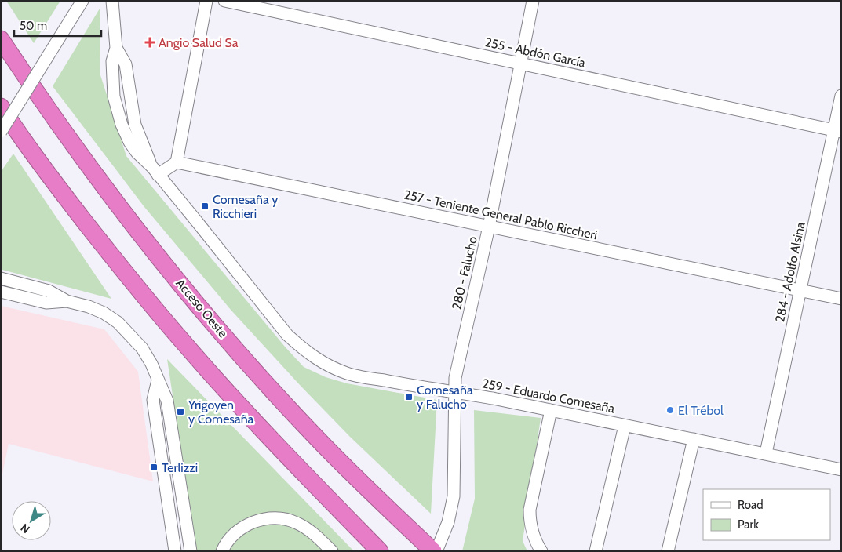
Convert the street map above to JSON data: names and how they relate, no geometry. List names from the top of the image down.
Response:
{
  "streets": {
    "highway": ["Acceso Oeste"],
    "street": [
      "255 - Abdón García",
      "257 - Teniente General Pablo Riccheri",
      "284 - Adolfo Alsina",
      "280 - Falucho",
      "259 - Eduardo Comesaña"
    ]
  },
  "crossings": [
    ["255 - Abdón García", "284 - Adolfo Alsina"],
    ["255 - Abdón García", "280 - Falucho"],
    ["257 - Teniente General Pablo Riccheri", "284 - Adolfo Alsina"],
    ["257 - Teniente General Pablo Riccheri", "280 - Falucho"],
    ["284 - Adolfo Alsina", "259 - Eduardo Comesaña"],
    ["280 - Falucho", "Acceso Oeste"],
    ["280 - Falucho", "259 - Eduardo Comesaña"]
  ],
  "places": {
    "health": ["Angio Salud Sa"],
    "transit": [
      "Comesaña y Ricchieri",
      "Comesaña y Falucho",
      "Yrigoyen y Comesaña",
      "Terlizzi"
    ],
    "other": ["El Trébol"]
  },
  "legend": ["Road", "Park"],
  "scale_bar": "50 m",
  "north": "bottom left"
}
